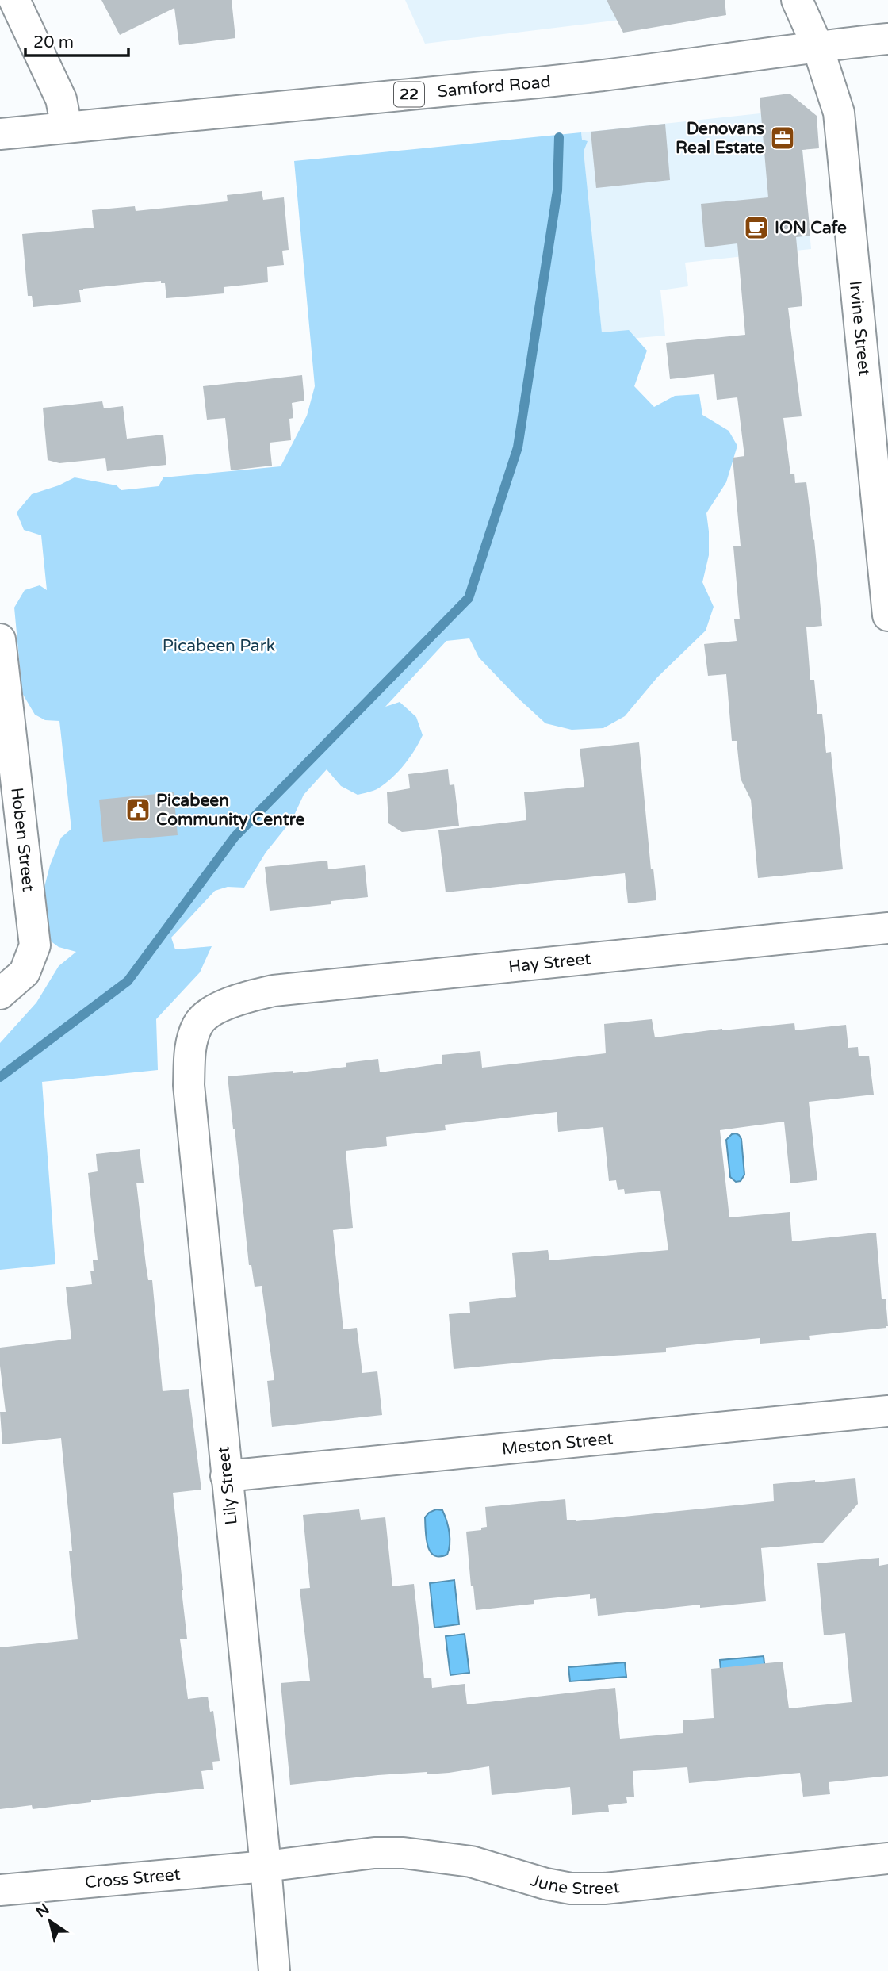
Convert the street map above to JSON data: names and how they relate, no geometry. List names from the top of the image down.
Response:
{
  "streets": {
    "street": [
      "Samford Road",
      "22",
      "Irvine Street",
      "Hoben Street",
      "Hay Street",
      "Meston Street",
      "Lily Street",
      "Cross Street",
      "June Street"
    ]
  },
  "crossings": [
    ["Samford Road", "Irvine Street"],
    ["Hay Street", "Lily Street"],
    ["Meston Street", "Lily Street"],
    ["Lily Street", "Cross Street"],
    ["Lily Street", "June Street"],
    ["Cross Street", "June Street"]
  ],
  "parks": ["Picabeen Park"],
  "places": {
    "office": ["Denovans Real Estate"],
    "cafe": ["ION Cafe"],
    "public building": ["Picabeen Community Centre"]
  },
  "scale_bar": "20 m",
  "north": "top left"
}
